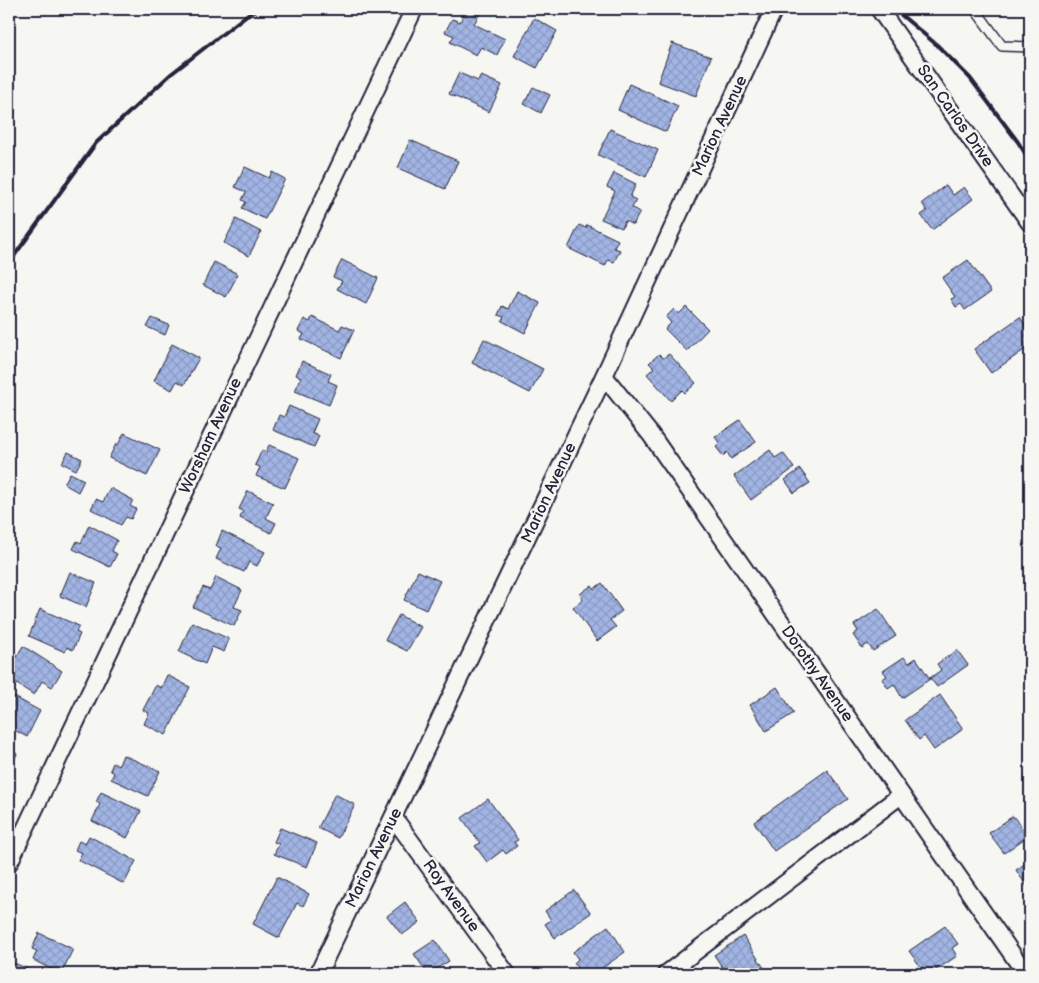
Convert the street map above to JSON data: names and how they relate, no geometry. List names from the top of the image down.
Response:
{
  "streets": {
    "street": [
      "San Carlos Drive",
      "Marion Avenue",
      "Worsham Avenue",
      "Dorothy Avenue",
      "Roy Avenue"
    ]
  },
  "crossings": [
    ["Marion Avenue", "Dorothy Avenue"],
    ["Marion Avenue", "Roy Avenue"]
  ]
}
